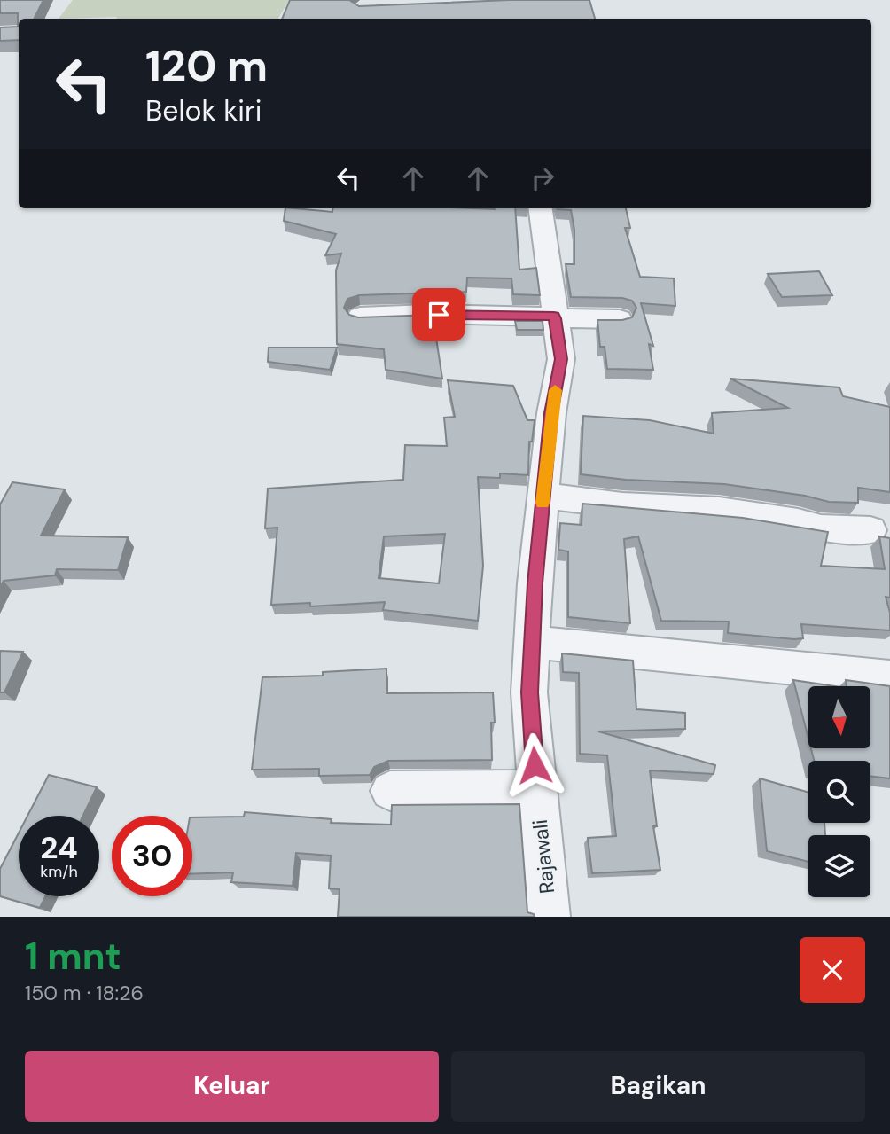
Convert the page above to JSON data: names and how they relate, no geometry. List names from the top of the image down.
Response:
{
  "streets": {
    "street": ["Rajawali"]
  },
  "north": "bottom",
  "page": {
    "turn": ["120 m", "Belok kiri"],
    "speed": "24 km/h",
    "limit": "30",
    "heading": ["1 mnt", "150 m · 18:26"],
    "buttons": ["Keluar", "Bagikan"]
  }
}
